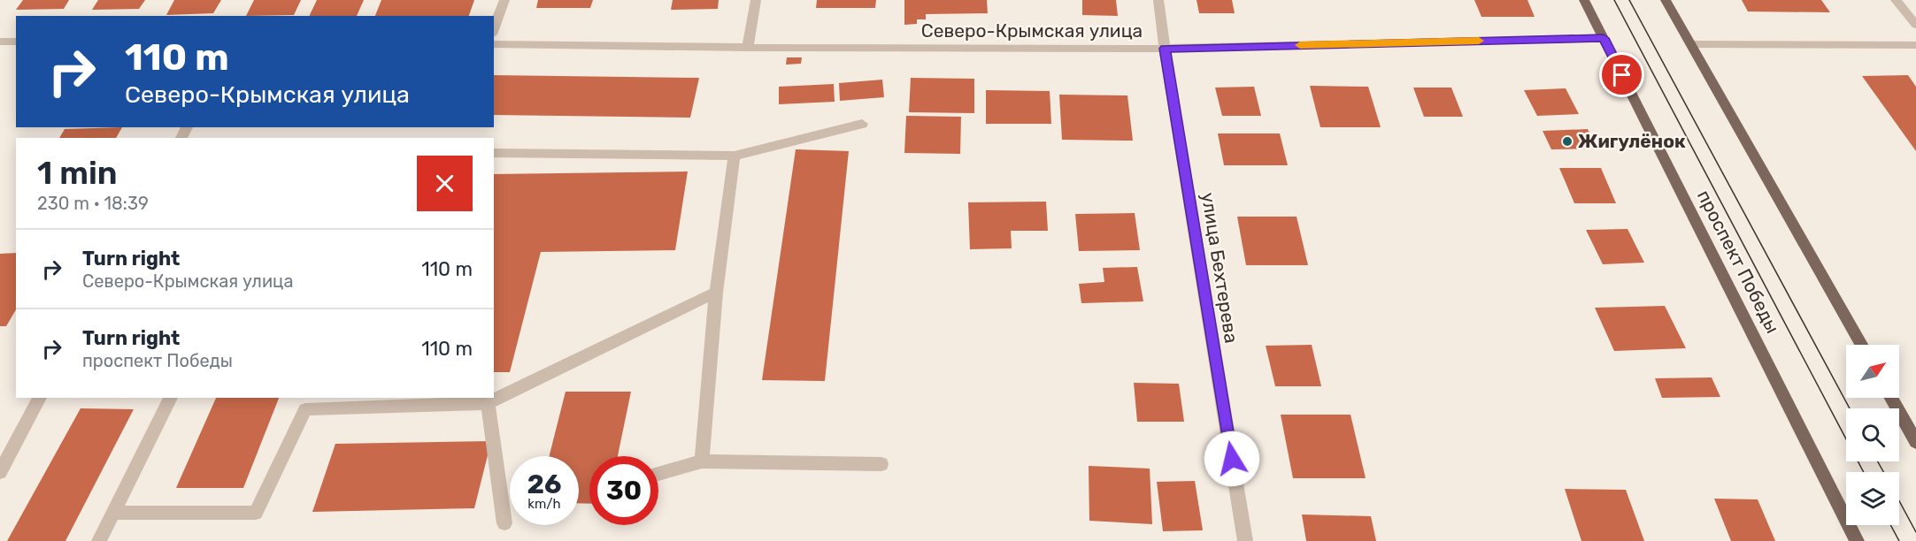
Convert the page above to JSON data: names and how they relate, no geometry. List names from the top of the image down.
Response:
{
  "streets": {
    "main road": ["проспект Победы"],
    "street": ["Северо-Крымская улица", "улица Бехтерева"]
  },
  "crossings": [
    ["Северо-Крымская улица", "проспект Победы"],
    ["Северо-Крымская улица", "улица Бехтерева"]
  ],
  "places": ["Жигулёнок"],
  "north": "top right",
  "page": {
    "turn": ["110 m", "Северо-Крымская улица"],
    "heading": ["1 min", "230 m · 18:39"],
    "list": [
      {
        "name": "Turn right",
        "note": "Северо-Крымская улица",
        "value": "110 m"
      },
      {
        "name": "Turn right",
        "note": "проспект Победы",
        "value": "110 m"
      }
    ],
    "speed": "26 km/h",
    "limit": "30"
  }
}
